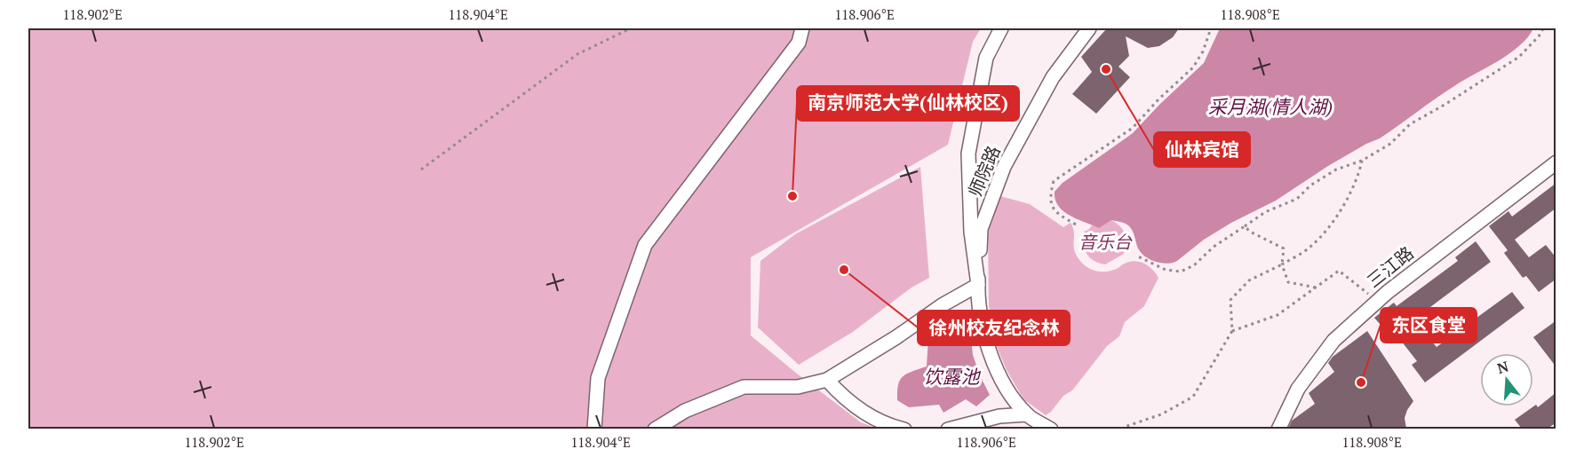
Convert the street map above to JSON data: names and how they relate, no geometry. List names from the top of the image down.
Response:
{
  "streets": {
    "street": ["师院路", "三江路"]
  },
  "water": ["采月湖(情人湖)", "饮露池"],
  "parks": ["音乐台"],
  "places": [
    "仙林宾馆",
    "南京师范大学(仙林校区)",
    "徐州校友纪念林",
    "东区食堂"
  ],
  "north": "top",
  "coordinates": [
    "118.902°E",
    "118.904°E",
    "118.906°E",
    "118.908°E"
  ]
}
